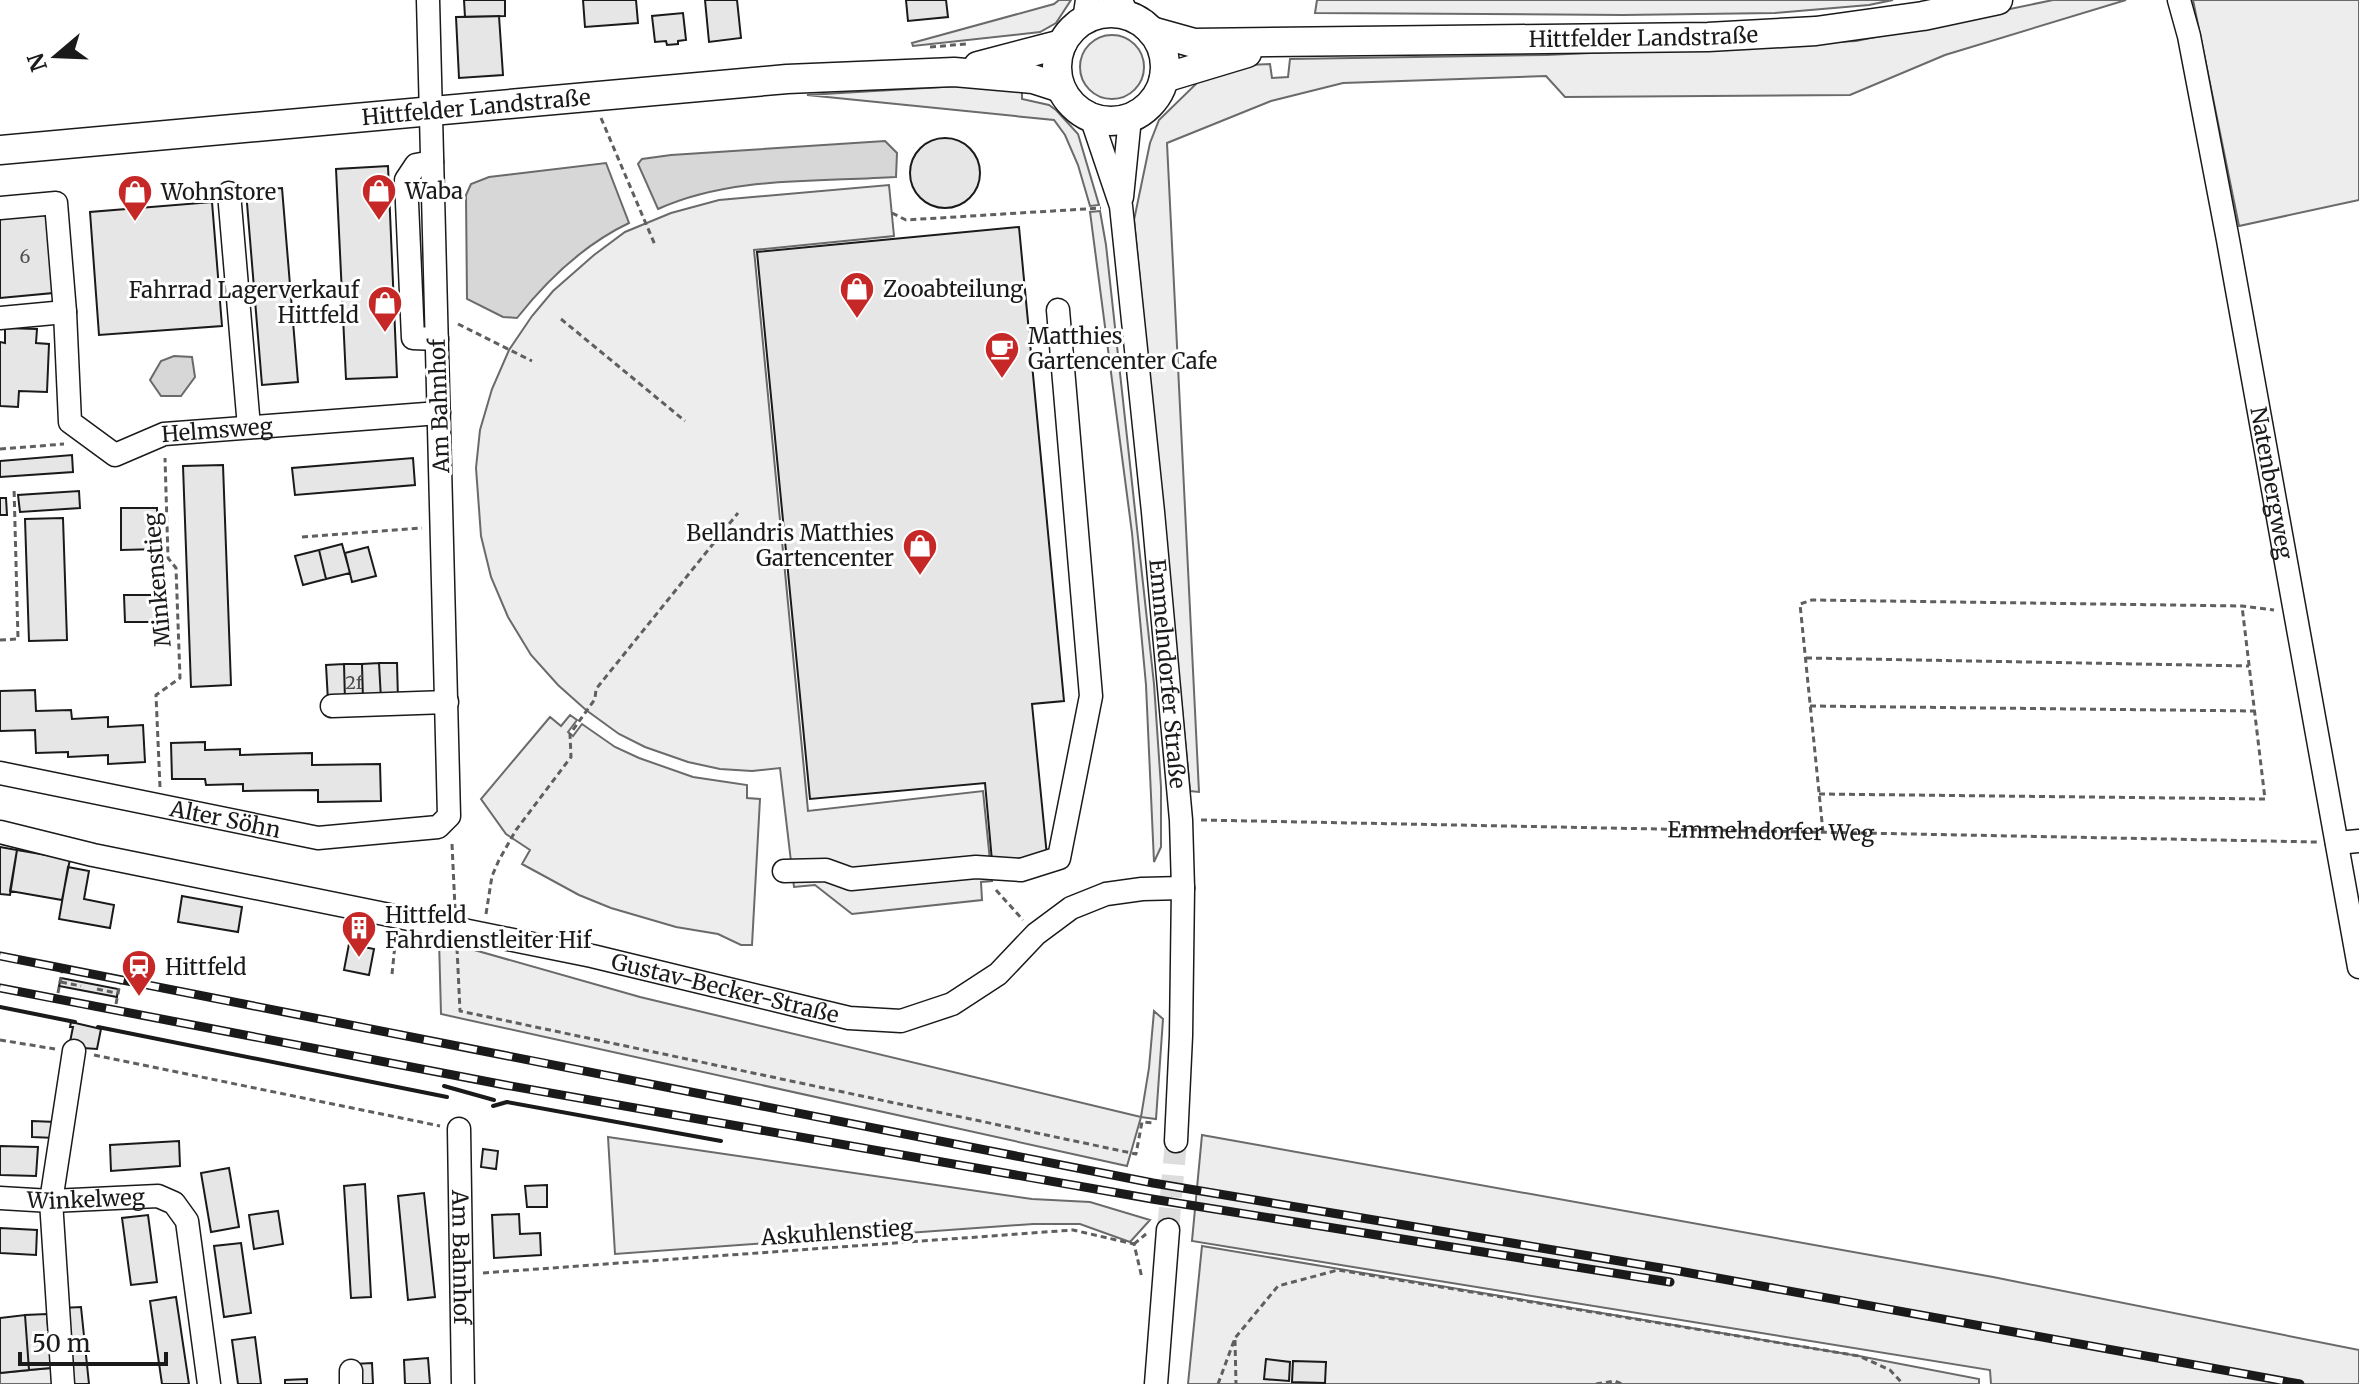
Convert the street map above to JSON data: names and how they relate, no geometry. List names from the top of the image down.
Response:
{
  "streets": {
    "main road": ["Hittfelder Landstraße"],
    "street": [
      "Am Bahnhof",
      "Helmsweg",
      "Natenbergweg",
      "Emmelndorfer Straße",
      "Alter Söhn",
      "Gustav-Becker-Straße",
      "Winkelweg"
    ],
    "path": ["Minkenstieg", "Emmelndorfer Weg", "Askuhlenstieg"]
  },
  "crossings": [
    ["Hittfelder Landstraße", "Am Bahnhof"],
    ["Hittfelder Landstraße", "Emmelndorfer Straße"],
    ["Am Bahnhof", "Helmsweg"],
    ["Am Bahnhof", "Alter Söhn"],
    ["Am Bahnhof", "Askuhlenstieg"],
    ["Helmsweg", "Minkenstieg"],
    ["Natenbergweg", "Emmelndorfer Weg"],
    ["Minkenstieg", "Alter Söhn"],
    ["Emmelndorfer Straße", "Emmelndorfer Weg"],
    ["Emmelndorfer Straße", "Gustav-Becker-Straße"]
  ],
  "places": {
    "shop": [
      "Waba",
      "Wohnstore",
      "Zooabteilung",
      "Fahrrad Lagerverkauf Hittfeld",
      "Bellandris Matthies Gartencenter"
    ],
    "cafe": ["Matthies Gartencenter Cafe"],
    "building": ["Hittfeld Fahrdienstleiter Hif"],
    "station": ["Hittfeld"]
  },
  "house_numbers": ["6", "2f"],
  "scale_bar": "50 m",
  "north": "left"
}
